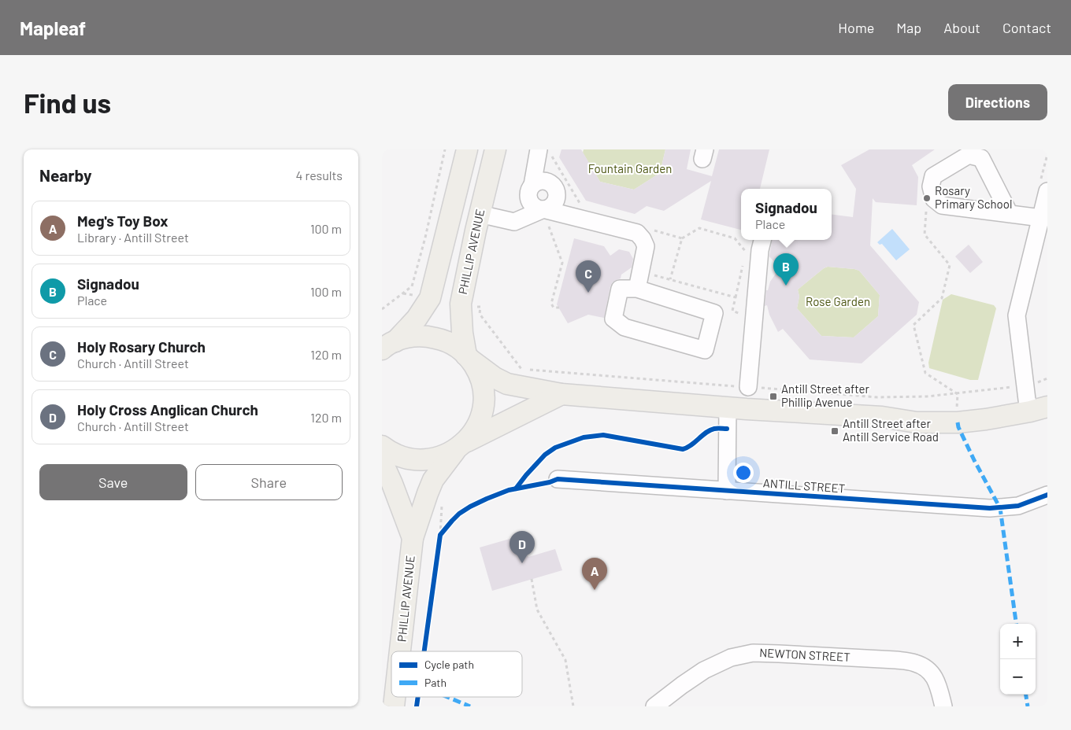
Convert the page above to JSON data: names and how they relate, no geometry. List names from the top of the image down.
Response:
{
  "streets": {
    "main road": ["PHILLIP AVENUE"],
    "street": ["ANTILL STREET", "NEWTON STREET"]
  },
  "parks": ["Fountain Garden", "Rose Garden"],
  "places": {
    "other": ["Rosary Primary School"],
    "transit": ["Antill Street after Phillip Avenue", "Antill Street after Antill Service Road"]
  },
  "legend": ["Cycle path", "Path"],
  "page": {
    "header": "Mapleaf",
    "nav": [
      "Home",
      "Map",
      "About",
      "Contact"
    ],
    "buttons": [
      "Directions",
      ["Save", "Share"]
    ],
    "title": "Find us",
    "heading": ["Nearby", "4 results"],
    "popup": ["Signadou", "Place"],
    "list": [
      {
        "mark": "A",
        "name": "Meg's Toy Box",
        "note": "Library · Antill Street",
        "value": "100 m"
      },
      {
        "mark": "B",
        "name": "Signadou",
        "note": "Place",
        "value": "100 m"
      },
      {
        "mark": "C",
        "name": "Holy Rosary Church",
        "note": "Church · Antill Street",
        "value": "120 m"
      },
      {
        "mark": "D",
        "name": "Holy Cross Anglican Church",
        "note": "Church · Antill Street",
        "value": "120 m"
      }
    ],
    "pins": [
      "B",
      "C",
      "D",
      "A"
    ],
    "map_buttons": ["+", "−"]
  }
}
